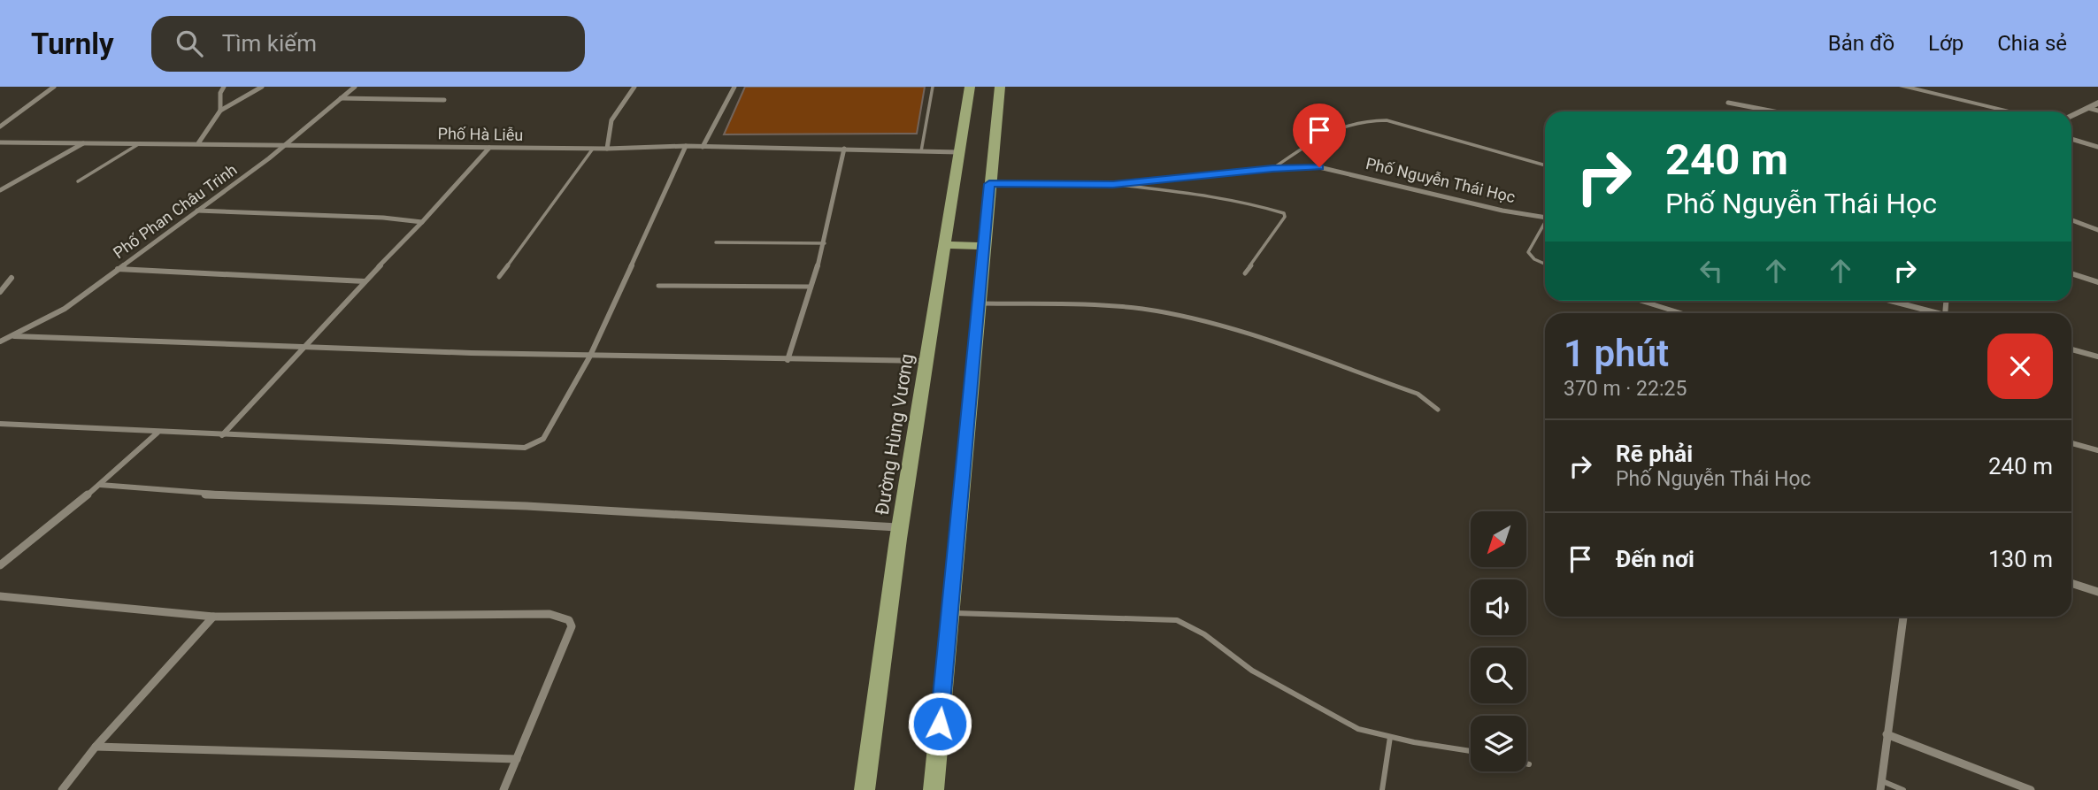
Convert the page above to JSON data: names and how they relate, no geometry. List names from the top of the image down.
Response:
{
  "streets": {
    "main road": ["Đường Hùng Vương"],
    "street": ["Phố Hà Liễu", "Phố Nguyễn Thái Học", "Phố Phan Châu Trinh"]
  },
  "crossings": [
    ["Phố Hà Liễu", "Phố Phan Châu Trinh"],
    ["Phố Hà Liễu", "Đường Hùng Vương"]
  ],
  "north": "bottom left",
  "page": {
    "header": "Turnly",
    "search": "Tìm kiếm",
    "nav": ["Bản đồ", "Lớp", "Chia sẻ"],
    "turn": ["240 m", "Phố Nguyễn Thái Học"],
    "heading": ["1 phút", "370 m · 22:25"],
    "list": [
      {
        "name": "Rẽ phải",
        "note": "Phố Nguyễn Thái Học",
        "value": "240 m"
      },
      {
        "name": "Đến nơi",
        "value": "130 m"
      }
    ]
  }
}
